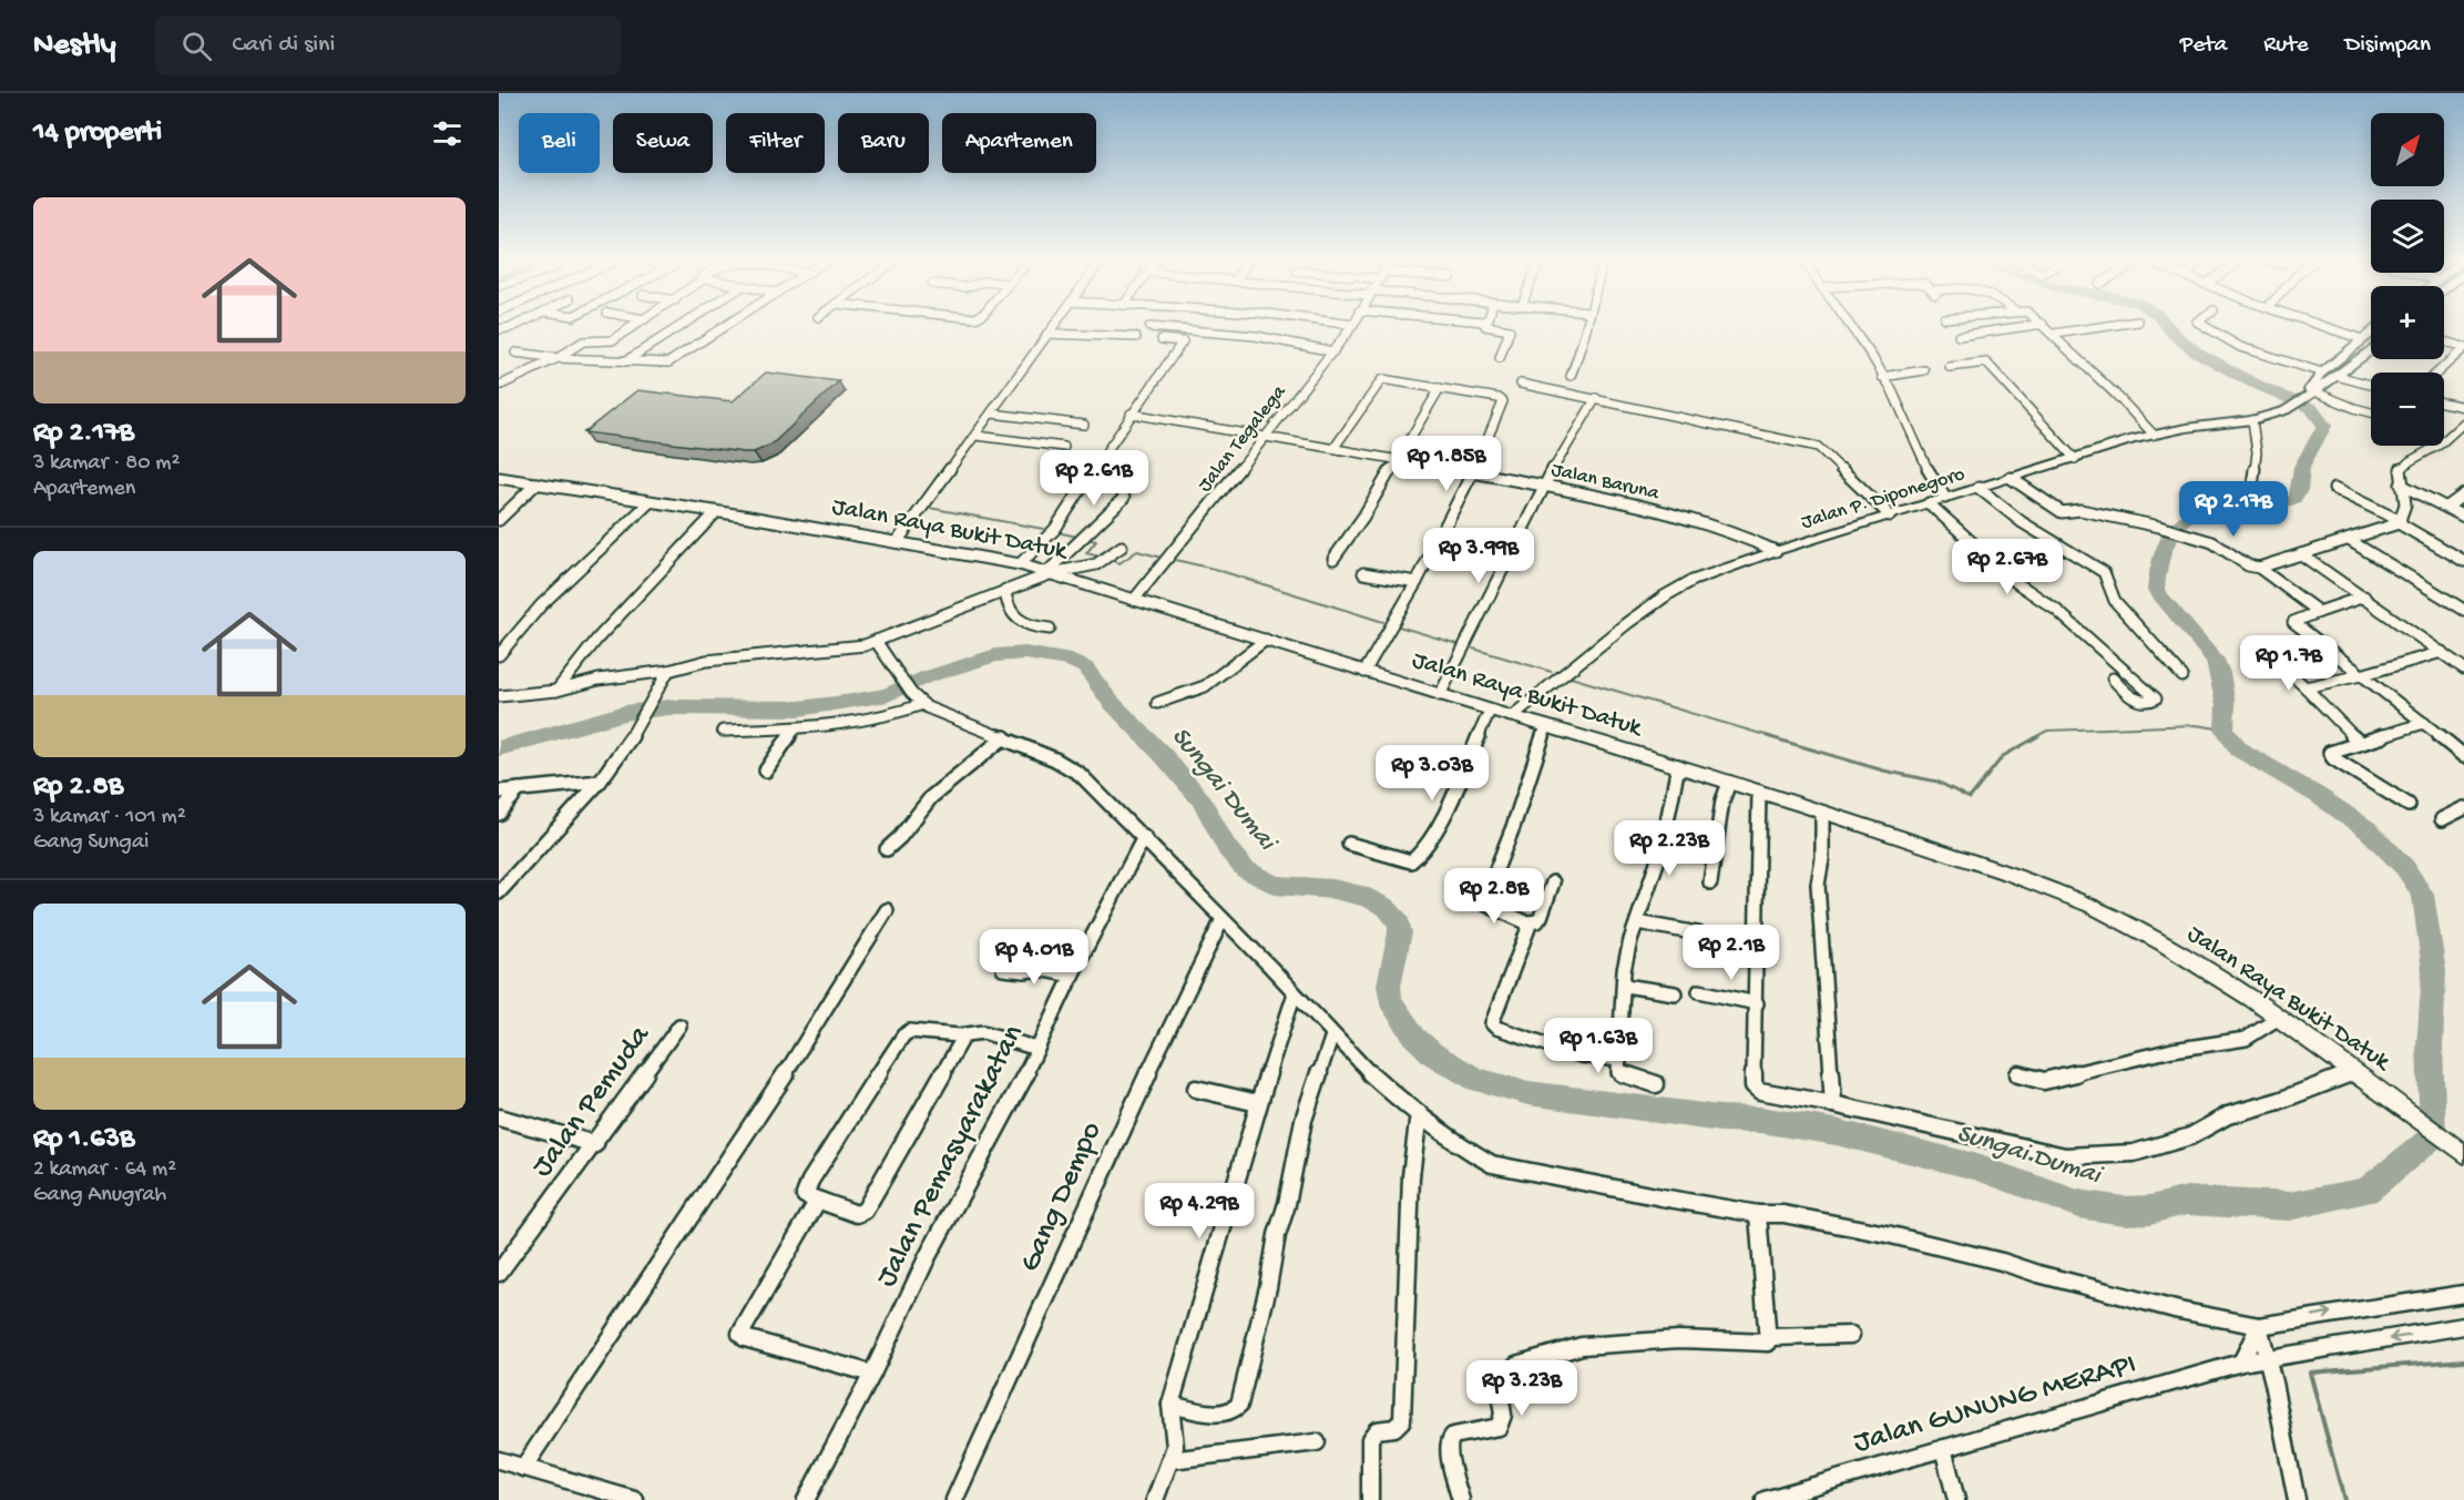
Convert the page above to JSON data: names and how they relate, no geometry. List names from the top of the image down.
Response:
{
  "streets": {
    "main road": ["Jalan P. Diponegoro", "Jalan Raya Bukit Datuk"],
    "street": [
      "Jalan Tegalega",
      "Jalan Baruna",
      "Jalan Pemuda",
      "Jalan Pemasyarakatan",
      "Gang Dempo",
      "Jalan GUNUNG MERAPI"
    ]
  },
  "crossings": [
    ["Jalan Tegalega", "Jalan Baruna"],
    ["Jalan Tegalega", "Jalan Raya Bukit Datuk"],
    ["Jalan Baruna", "Jalan P. Diponegoro"],
    ["Jalan P. Diponegoro", "Jalan Raya Bukit Datuk"]
  ],
  "water": ["Sungai Dumai"],
  "north": "top right",
  "page": {
    "header": "Nestly",
    "search": "Cari di sini",
    "nav": ["Peta", "Rute", "Disimpan"],
    "heading": "14 properti",
    "map_buttons": ["+", "−"],
    "chip": [
      "Beli",
      "Sewa",
      "Filter",
      "Baru",
      "Apartemen"
    ],
    "list": [
      {
        "name": "Rp 2.17B",
        "note": "3 kamar · 80 m² · Apartemen"
      },
      {
        "name": "Rp 2.8B",
        "note": "3 kamar · 101 m² · Gang Sungai"
      },
      {
        "name": "Rp 1.63B",
        "note": "2 kamar · 64 m² · Gang Anugrah"
      }
    ],
    "price": [
      "Rp 1.85B",
      "Rp 2.61B",
      "Rp 2.17B",
      "Rp 3.99B",
      "Rp 2.67B",
      "Rp 1.7B",
      "Rp 3.03B",
      "Rp 2.23B",
      "Rp 2.8B",
      "Rp 2.1B",
      "Rp 4.01B",
      "Rp 1.63B",
      "Rp 4.29B",
      "Rp 3.23B"
    ]
  }
}
